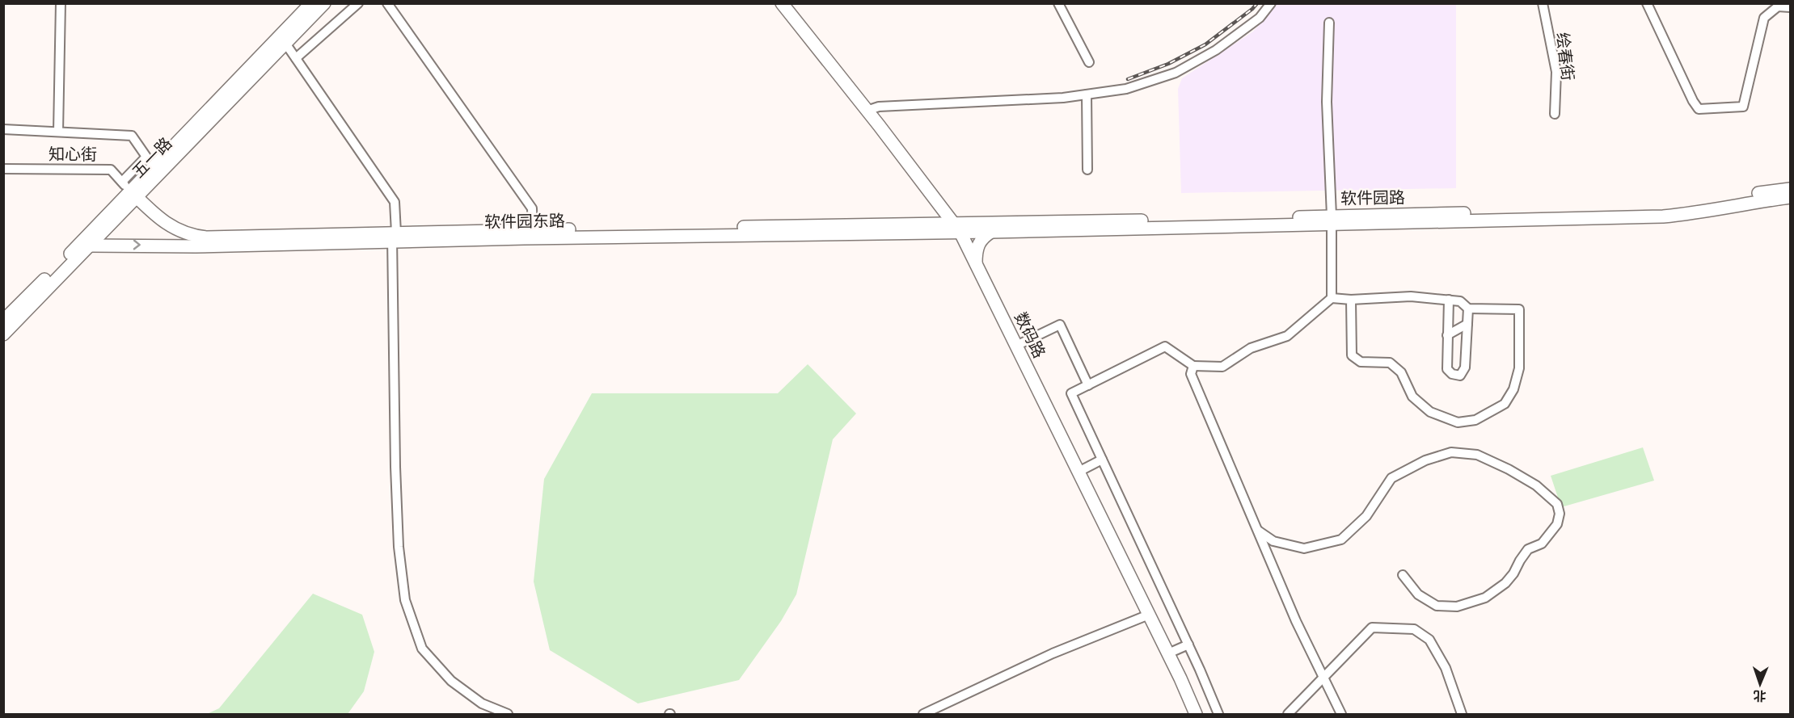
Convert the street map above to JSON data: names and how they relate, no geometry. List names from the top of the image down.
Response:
{
  "streets": {
    "main road": [
      "五一路",
      "软件园路",
      "软件园东路",
      "数码路"
    ],
    "street": ["绘春街", "知心街"]
  },
  "crossings": [
    ["知心街", "五一路"],
    ["知心街", "软件园东路"],
    ["五一路", "软件园东路"],
    ["软件园路", "软件园东路"],
    ["软件园路", "数码路"],
    ["软件园东路", "数码路"]
  ],
  "north": "bottom"
}
